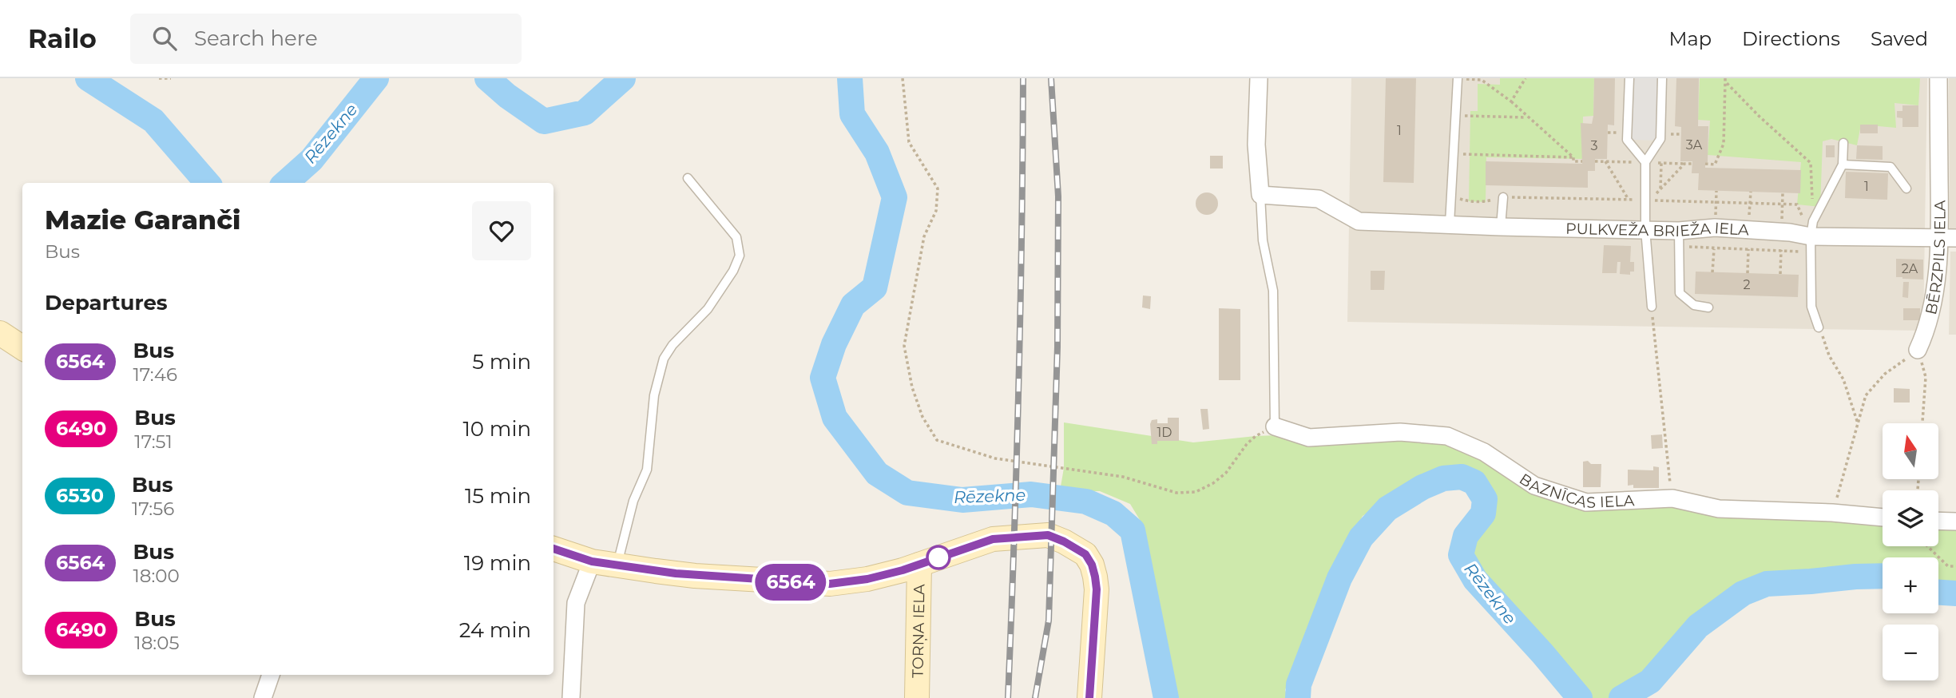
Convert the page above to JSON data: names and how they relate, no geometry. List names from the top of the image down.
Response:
{
  "streets": {
    "main road": ["TORŅA IELA"],
    "street": ["PULKVEŽA BRIEŽA IELA", "BĒRZPILS IELA", "BAZNĪCAS IELA"]
  },
  "crossings": [
    ["PULKVEŽA BRIEŽA IELA", "BĒRZPILS IELA"]
  ],
  "water": ["Rēzekne"],
  "lines": ["bus line 6564"],
  "house_numbers": [
    "1",
    "3A",
    "3",
    "1",
    "2A",
    "2",
    "1D"
  ],
  "north": "top",
  "page": {
    "header": "Railo",
    "search": "Search here",
    "nav": ["Map", "Directions", "Saved"],
    "on_map": "6564",
    "heading": [
      ["Mazie Garanči", "Bus"],
      "Departures"
    ],
    "list": [
      {
        "mark": "6564",
        "name": "Bus",
        "note": "17:46",
        "value": "5 min"
      },
      {
        "mark": "6490",
        "name": "Bus",
        "note": "17:51",
        "value": "10 min"
      },
      {
        "mark": "6530",
        "name": "Bus",
        "note": "17:56",
        "value": "15 min"
      },
      {
        "mark": "6564",
        "name": "Bus",
        "note": "18:00",
        "value": "19 min"
      },
      {
        "mark": "6490",
        "name": "Bus",
        "note": "18:05",
        "value": "24 min"
      }
    ],
    "map_buttons": ["+", "−"]
  }
}
